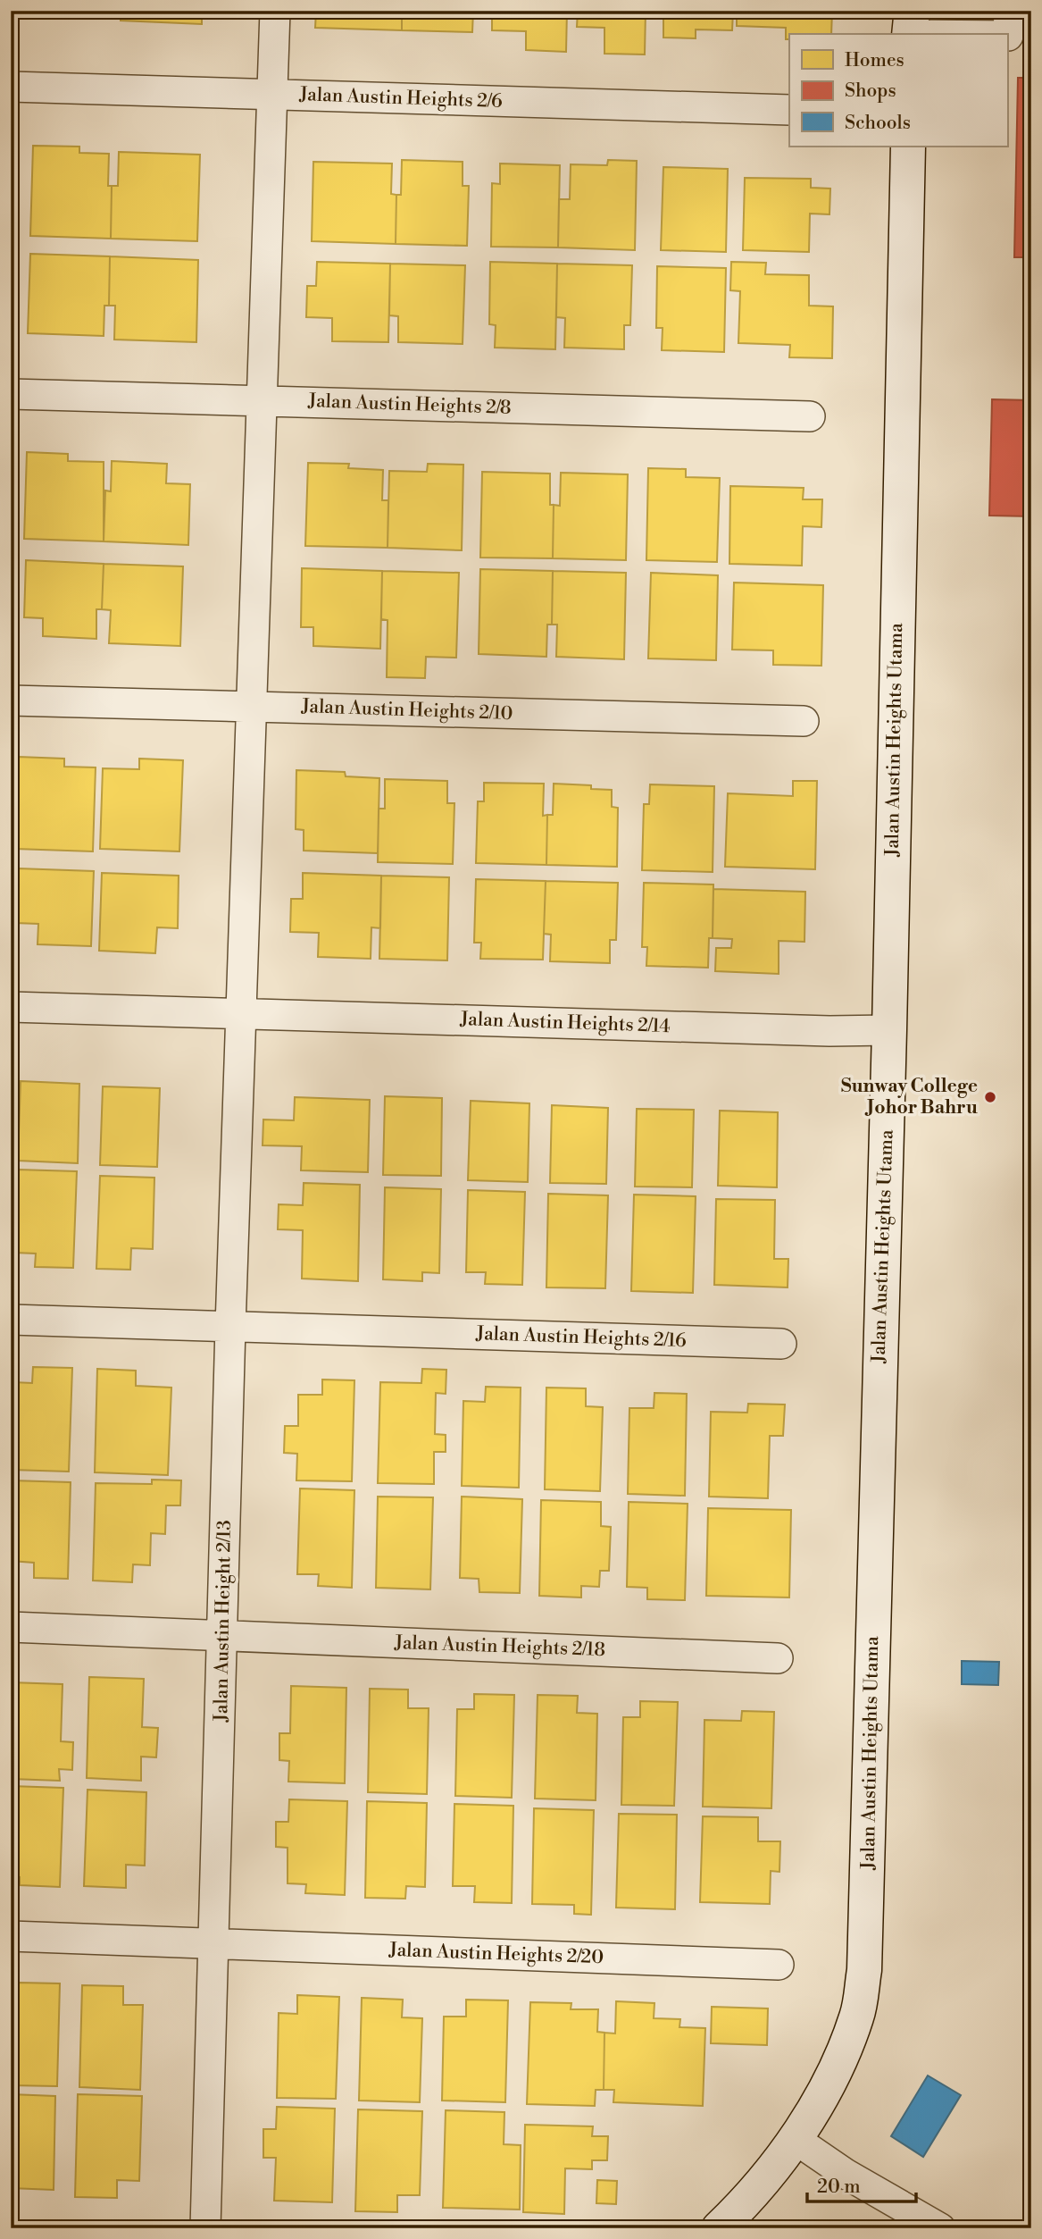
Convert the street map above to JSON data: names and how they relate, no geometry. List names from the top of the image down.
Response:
{
  "streets": {
    "street": [
      "Jalan Austin Heights 2/6",
      "Jalan Austin Heights 2/8",
      "Jalan Austin Heights 2/10",
      "Jalan Austin Heights Utama",
      "Jalan Austin Heights 2/14",
      "Jalan Austin Heights 2/16",
      "Jalan Austin Height 2/13",
      "Jalan Austin Heights 2/18",
      "Jalan Austin Heights 2/20"
    ]
  },
  "crossings": [
    ["Jalan Austin Heights 2/6", "Jalan Austin Height 2/13"],
    ["Jalan Austin Heights 2/8", "Jalan Austin Height 2/13"],
    ["Jalan Austin Heights 2/10", "Jalan Austin Height 2/13"],
    ["Jalan Austin Heights Utama", "Jalan Austin Heights 2/14"],
    ["Jalan Austin Heights 2/14", "Jalan Austin Height 2/13"],
    ["Jalan Austin Heights 2/16", "Jalan Austin Height 2/13"],
    ["Jalan Austin Height 2/13", "Jalan Austin Heights 2/18"],
    ["Jalan Austin Height 2/13", "Jalan Austin Heights 2/20"]
  ],
  "places": ["Sunway College Johor Bahru"],
  "legend": ["Homes", "Shops", "Schools"],
  "scale_bar": "20 m"
}
